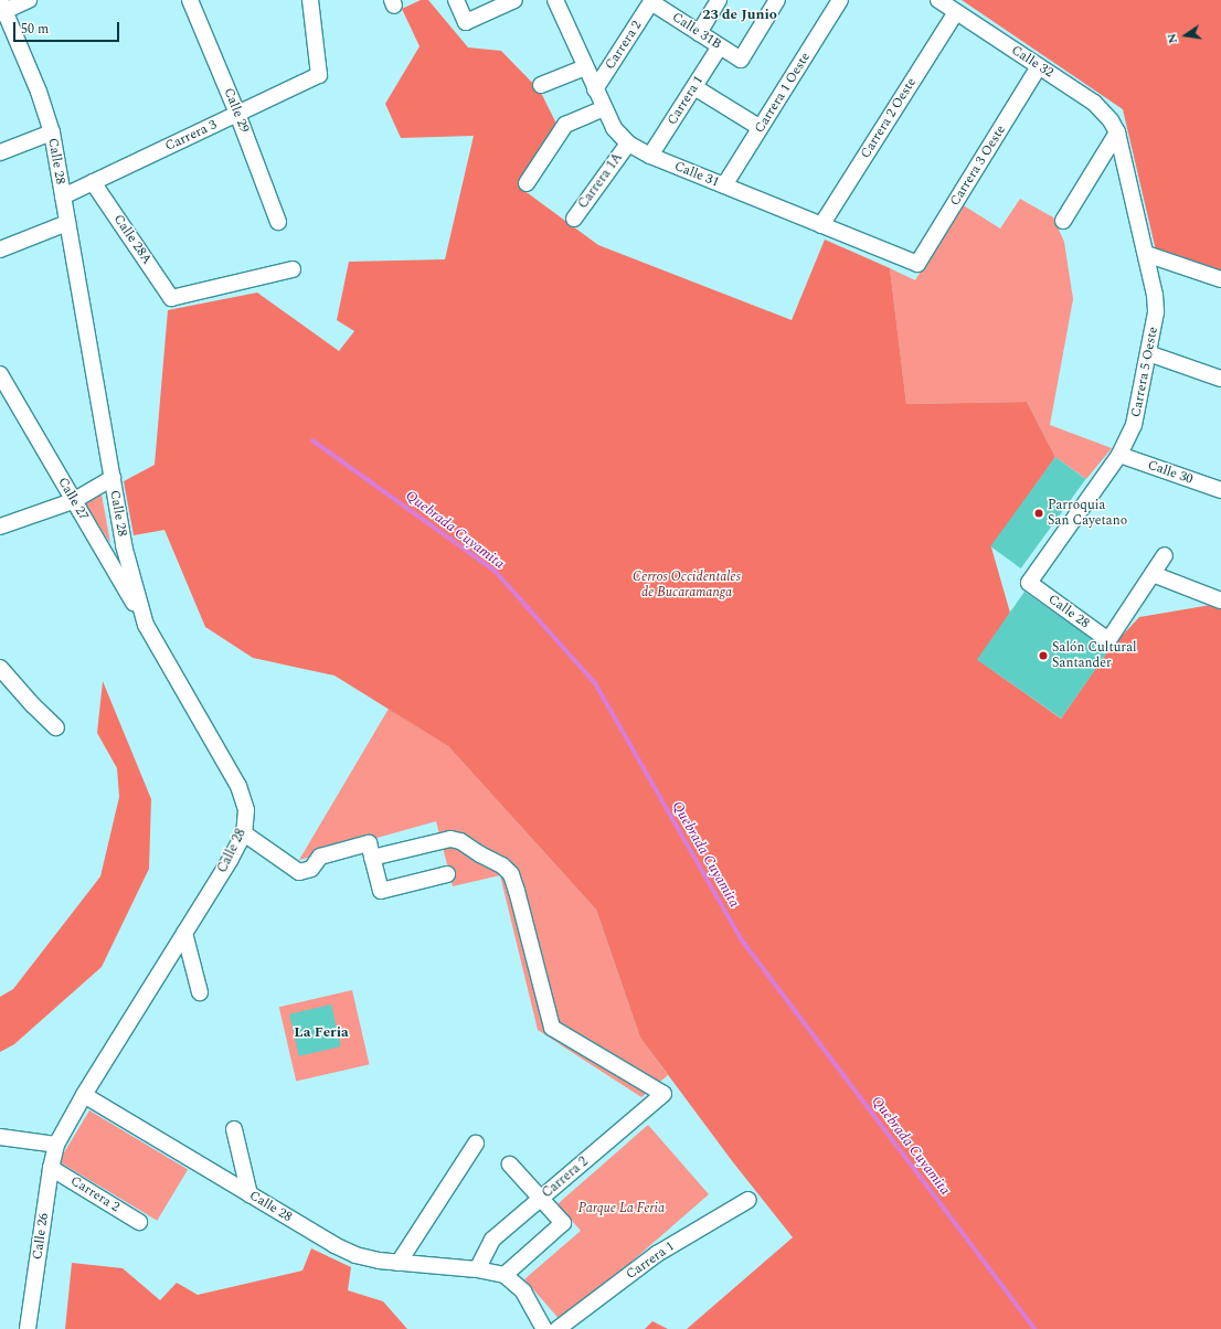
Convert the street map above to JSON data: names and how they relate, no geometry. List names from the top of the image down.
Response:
{
  "streets": {
    "street": [
      "Calle 31B",
      "Carrera 2",
      "Calle 32",
      "Carrera 1 Oeste",
      "Carrera 1",
      "Calle 29",
      "Carrera 2 Oeste",
      "Carrera 3",
      "Calle 28",
      "Carrera 3 Oeste",
      "Calle 31",
      "Carrera 1A",
      "Calle 28A",
      "Carrera 5 Oeste",
      "Calle 30",
      "Calle 27",
      "Calle 26"
    ]
  },
  "crossings": [
    ["Calle 31B", "Carrera 2"],
    ["Calle 31B", "Carrera 1"],
    ["Carrera 2", "Calle 28"],
    ["Carrera 2", "Calle 31"],
    ["Carrera 2", "Calle 26"],
    ["Calle 32", "Carrera 2 Oeste"],
    ["Calle 32", "Carrera 3 Oeste"],
    ["Calle 32", "Carrera 5 Oeste"],
    ["Carrera 1 Oeste", "Calle 31"],
    ["Carrera 1", "Calle 31"],
    ["Calle 29", "Carrera 3"],
    ["Carrera 2 Oeste", "Calle 31"],
    ["Carrera 3", "Calle 28"],
    ["Carrera 3", "Calle 28A"],
    ["Calle 28", "Carrera 5 Oeste"],
    ["Calle 28", "Calle 27"],
    ["Carrera 3 Oeste", "Calle 31"],
    ["Calle 31", "Carrera 1A"],
    ["Carrera 5 Oeste", "Calle 30"]
  ],
  "districts": ["23 de Junio", "La Feria"],
  "water": ["Quebrada Cuyamita"],
  "parks": ["Cerros Occidentales de Bucaramanga", "Parque La Feria"],
  "places": ["Parroquia San Cayetano", "Salón Cultural Santander"],
  "scale_bar": "50 m",
  "north": "left"
}
